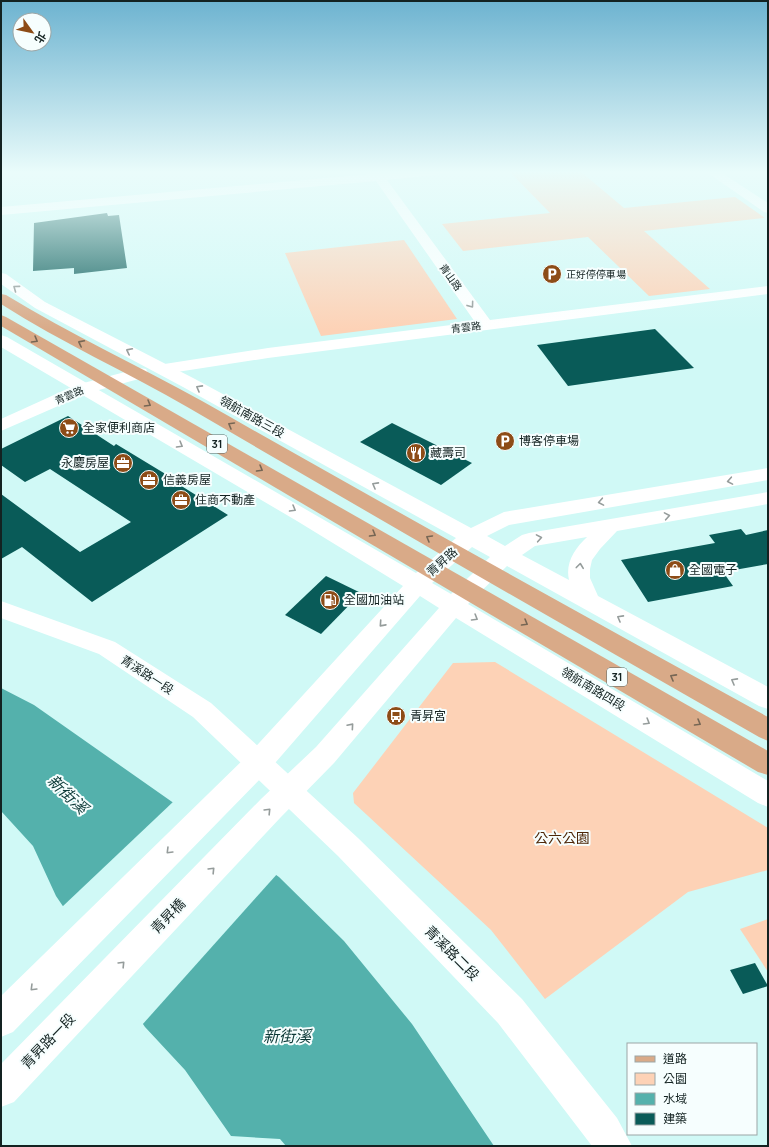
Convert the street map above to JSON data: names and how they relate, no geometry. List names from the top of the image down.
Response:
{
  "streets": {
    "main road": ["領航南路三段", "31", "領航南路四段"],
    "street": [
      "青山路",
      "青雲路",
      "青昇路",
      "青溪路一段",
      "青昇橋",
      "青溪路二段",
      "青昇路一段"
    ]
  },
  "crossings": [
    ["青山路", "青雲路"],
    ["青雲路", "領航南路三段"],
    ["青雲路", "31"],
    ["領航南路三段", "31"],
    ["領航南路三段", "青昇路"],
    ["31", "青昇路"],
    ["31", "領航南路四段"],
    ["青昇路", "青溪路一段"],
    ["青昇路", "領航南路四段"],
    ["青昇路", "青昇橋"],
    ["青昇路", "青溪路二段"],
    ["青溪路一段", "青溪路二段"],
    ["青昇橋", "青昇路一段"]
  ],
  "one_way": ["青昇橋"],
  "water": ["新街溪"],
  "parks": ["公六公園"],
  "places": {
    "parking": ["正好停停車場", "博客停車場"],
    "supermarket": ["全家便利商店"],
    "restaurant": ["藏壽司"],
    "office": ["永慶房屋", "信義房屋", "住商不動產"],
    "shop": ["全國電子"],
    "fuel station": ["全國加油站"],
    "bus stop": ["青昇宮"]
  },
  "legend": [
    "道路",
    "公園",
    "水域",
    "建築"
  ],
  "north": "bottom right"
}
